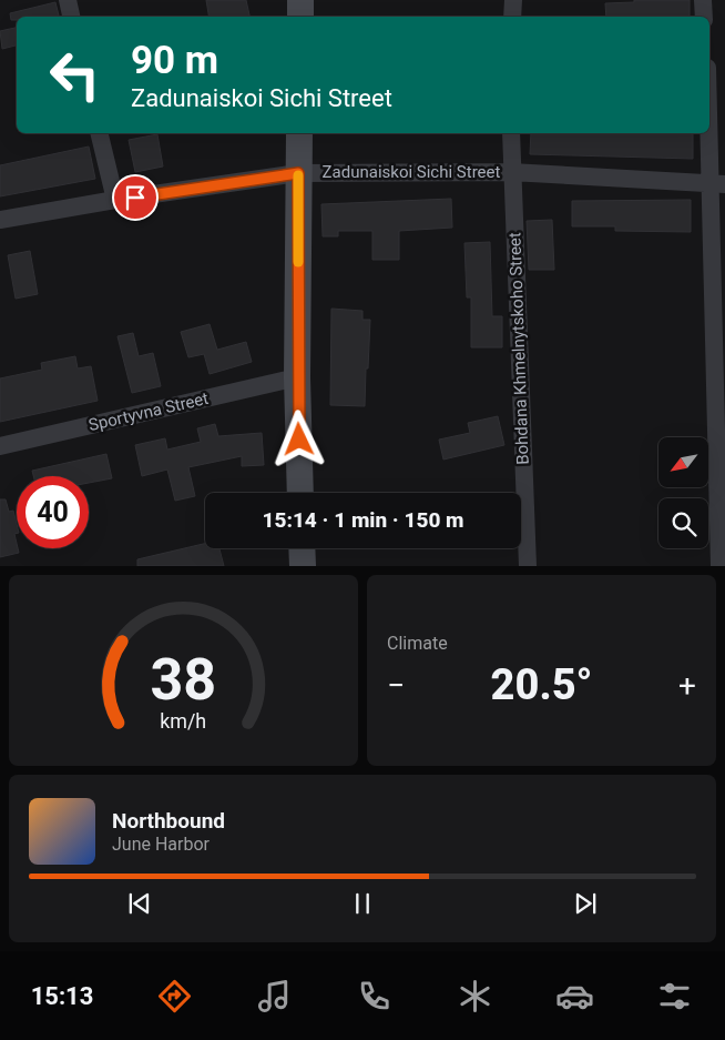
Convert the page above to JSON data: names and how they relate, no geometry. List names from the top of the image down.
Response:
{
  "streets": {
    "street": ["Zadunaiskoi Sichi Street", "Bohdana Khmelnytskoho Street", "Sportyvna Street"]
  },
  "crossings": [
    ["Zadunaiskoi Sichi Street", "Bohdana Khmelnytskoho Street"]
  ],
  "north": "bottom left",
  "page": {
    "turn": ["90 m", "Zadunaiskoi Sichi Street"],
    "limit": "40",
    "trip": "15:14 · 1 min · 150 m",
    "tile": "Climate",
    "heat": ["−", "20.5°", "+"],
    "song": ["Northbound", "June Harbor"],
    "tabs": "15:13",
    "gauge": ["38", "km/h"]
  }
}
